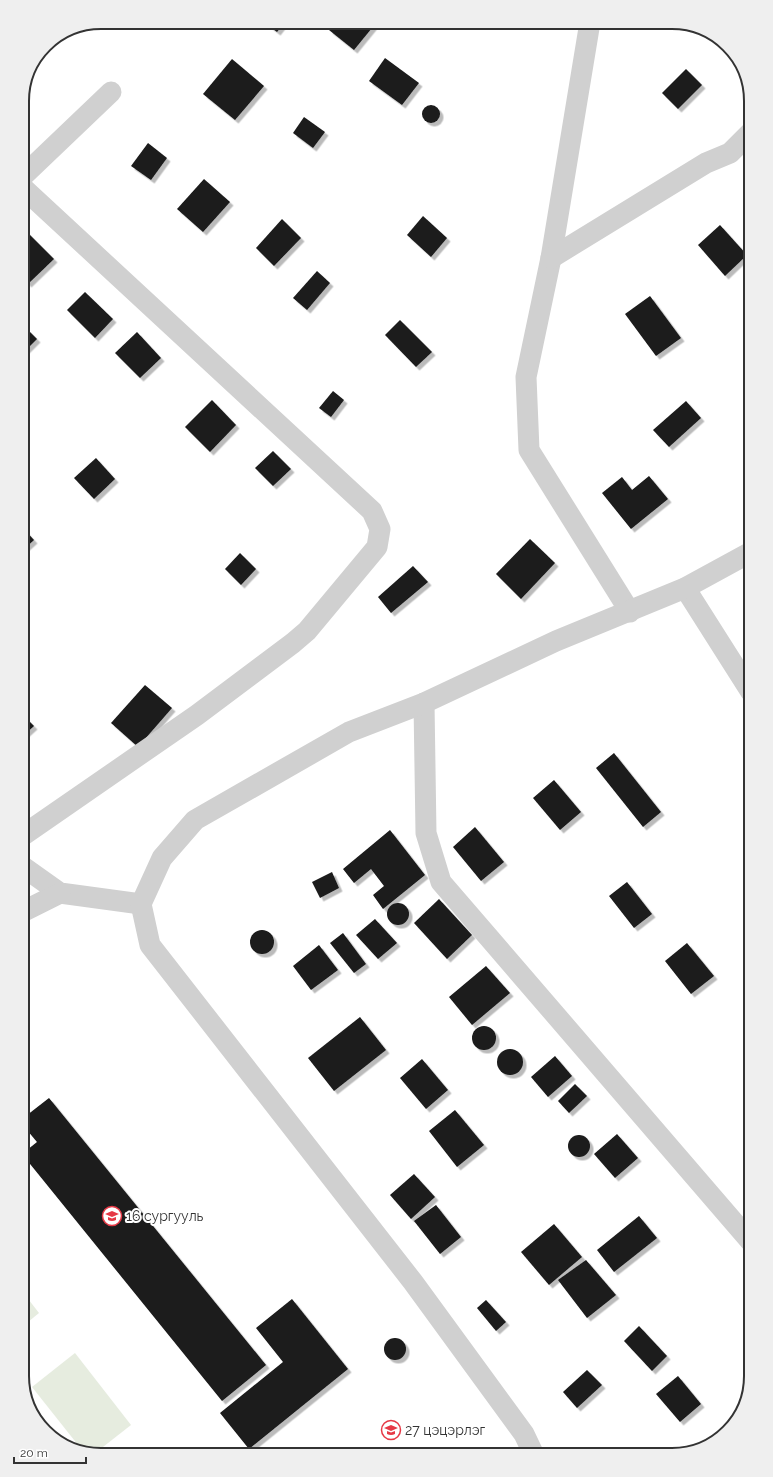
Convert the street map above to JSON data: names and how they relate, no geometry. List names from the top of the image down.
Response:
{
  "places": {
    "school or university": ["16 сургууль", "27 цэцэрлэг"]
  },
  "scale_bar": "20 m"
}
